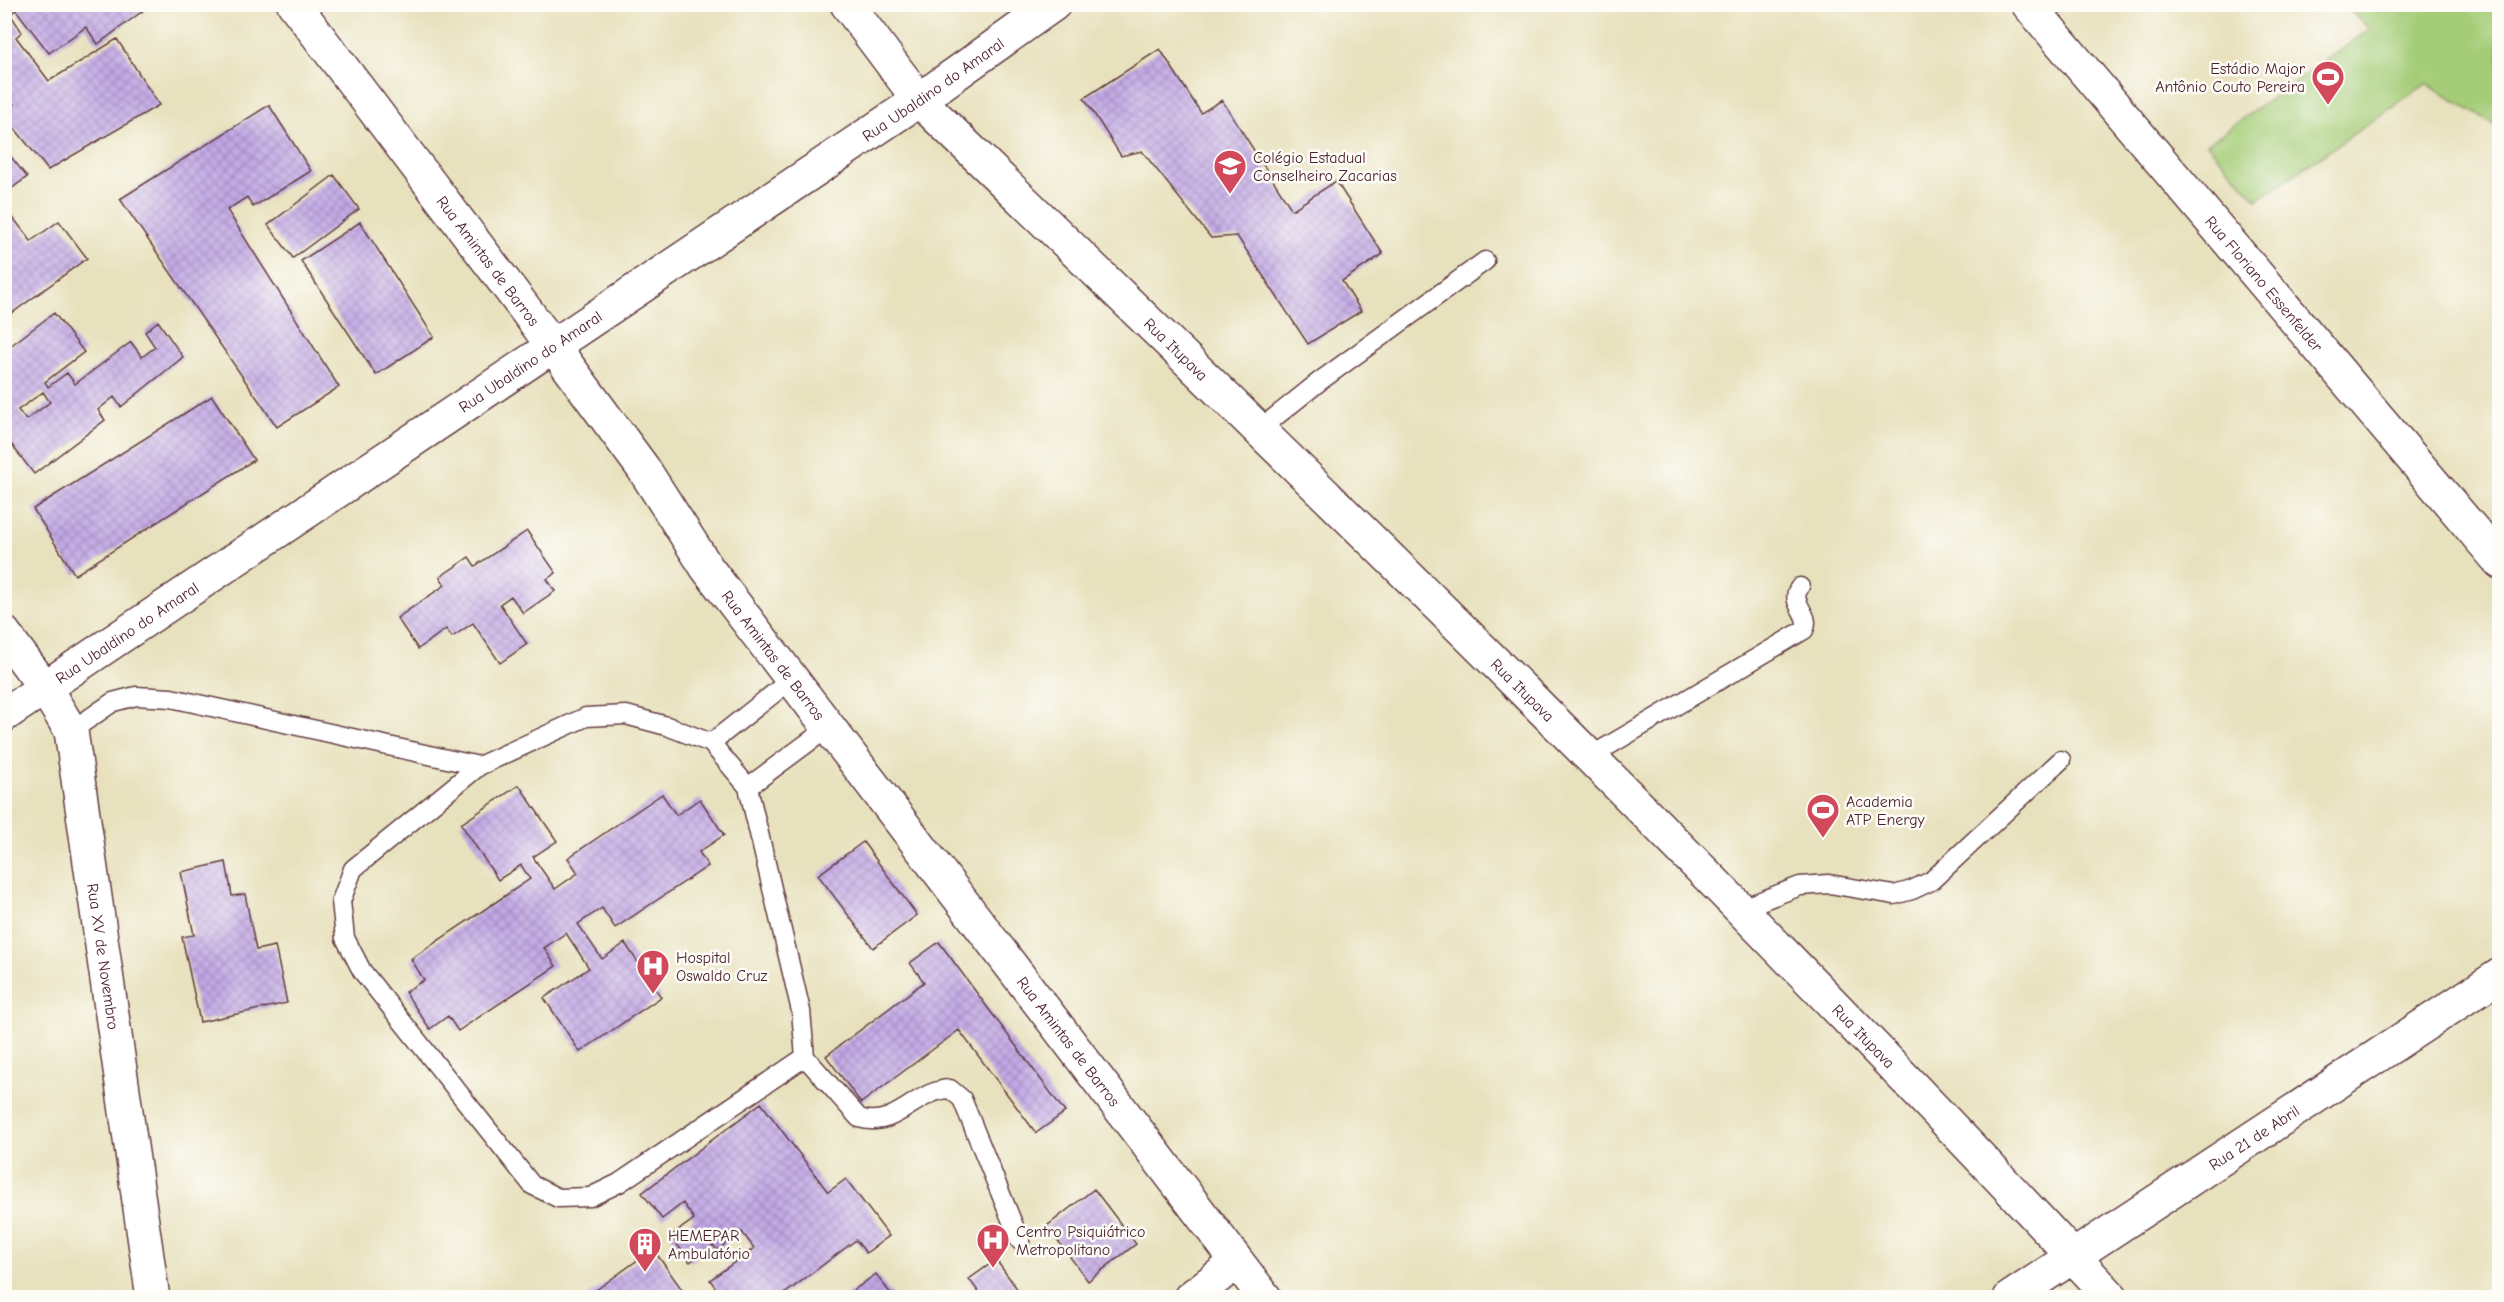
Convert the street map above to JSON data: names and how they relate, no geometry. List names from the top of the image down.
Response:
{
  "streets": {
    "main road": [
      "Rua Ubaldino do Amaral",
      "Rua Amintas de Barros",
      "Rua Floriano Essenfelder",
      "Rua Itupava",
      "Rua XV de Novembro",
      "Rua 21 de Abril"
    ]
  },
  "crossings": [
    ["Rua Ubaldino do Amaral", "Rua Amintas de Barros"],
    ["Rua Ubaldino do Amaral", "Rua Itupava"],
    ["Rua Ubaldino do Amaral", "Rua XV de Novembro"],
    ["Rua Itupava", "Rua 21 de Abril"]
  ],
  "places": {
    "sports": ["Estádio Major Antônio Couto Pereira", "Academia ATP Energy"],
    "school or university": ["Colégio Estadual Conselheiro Zacarias"],
    "hospital": ["Hospital Oswaldo Cruz", "Centro Psiquiátrico Metropolitano"],
    "building": ["HEMEPAR Ambulatório"]
  }
}
